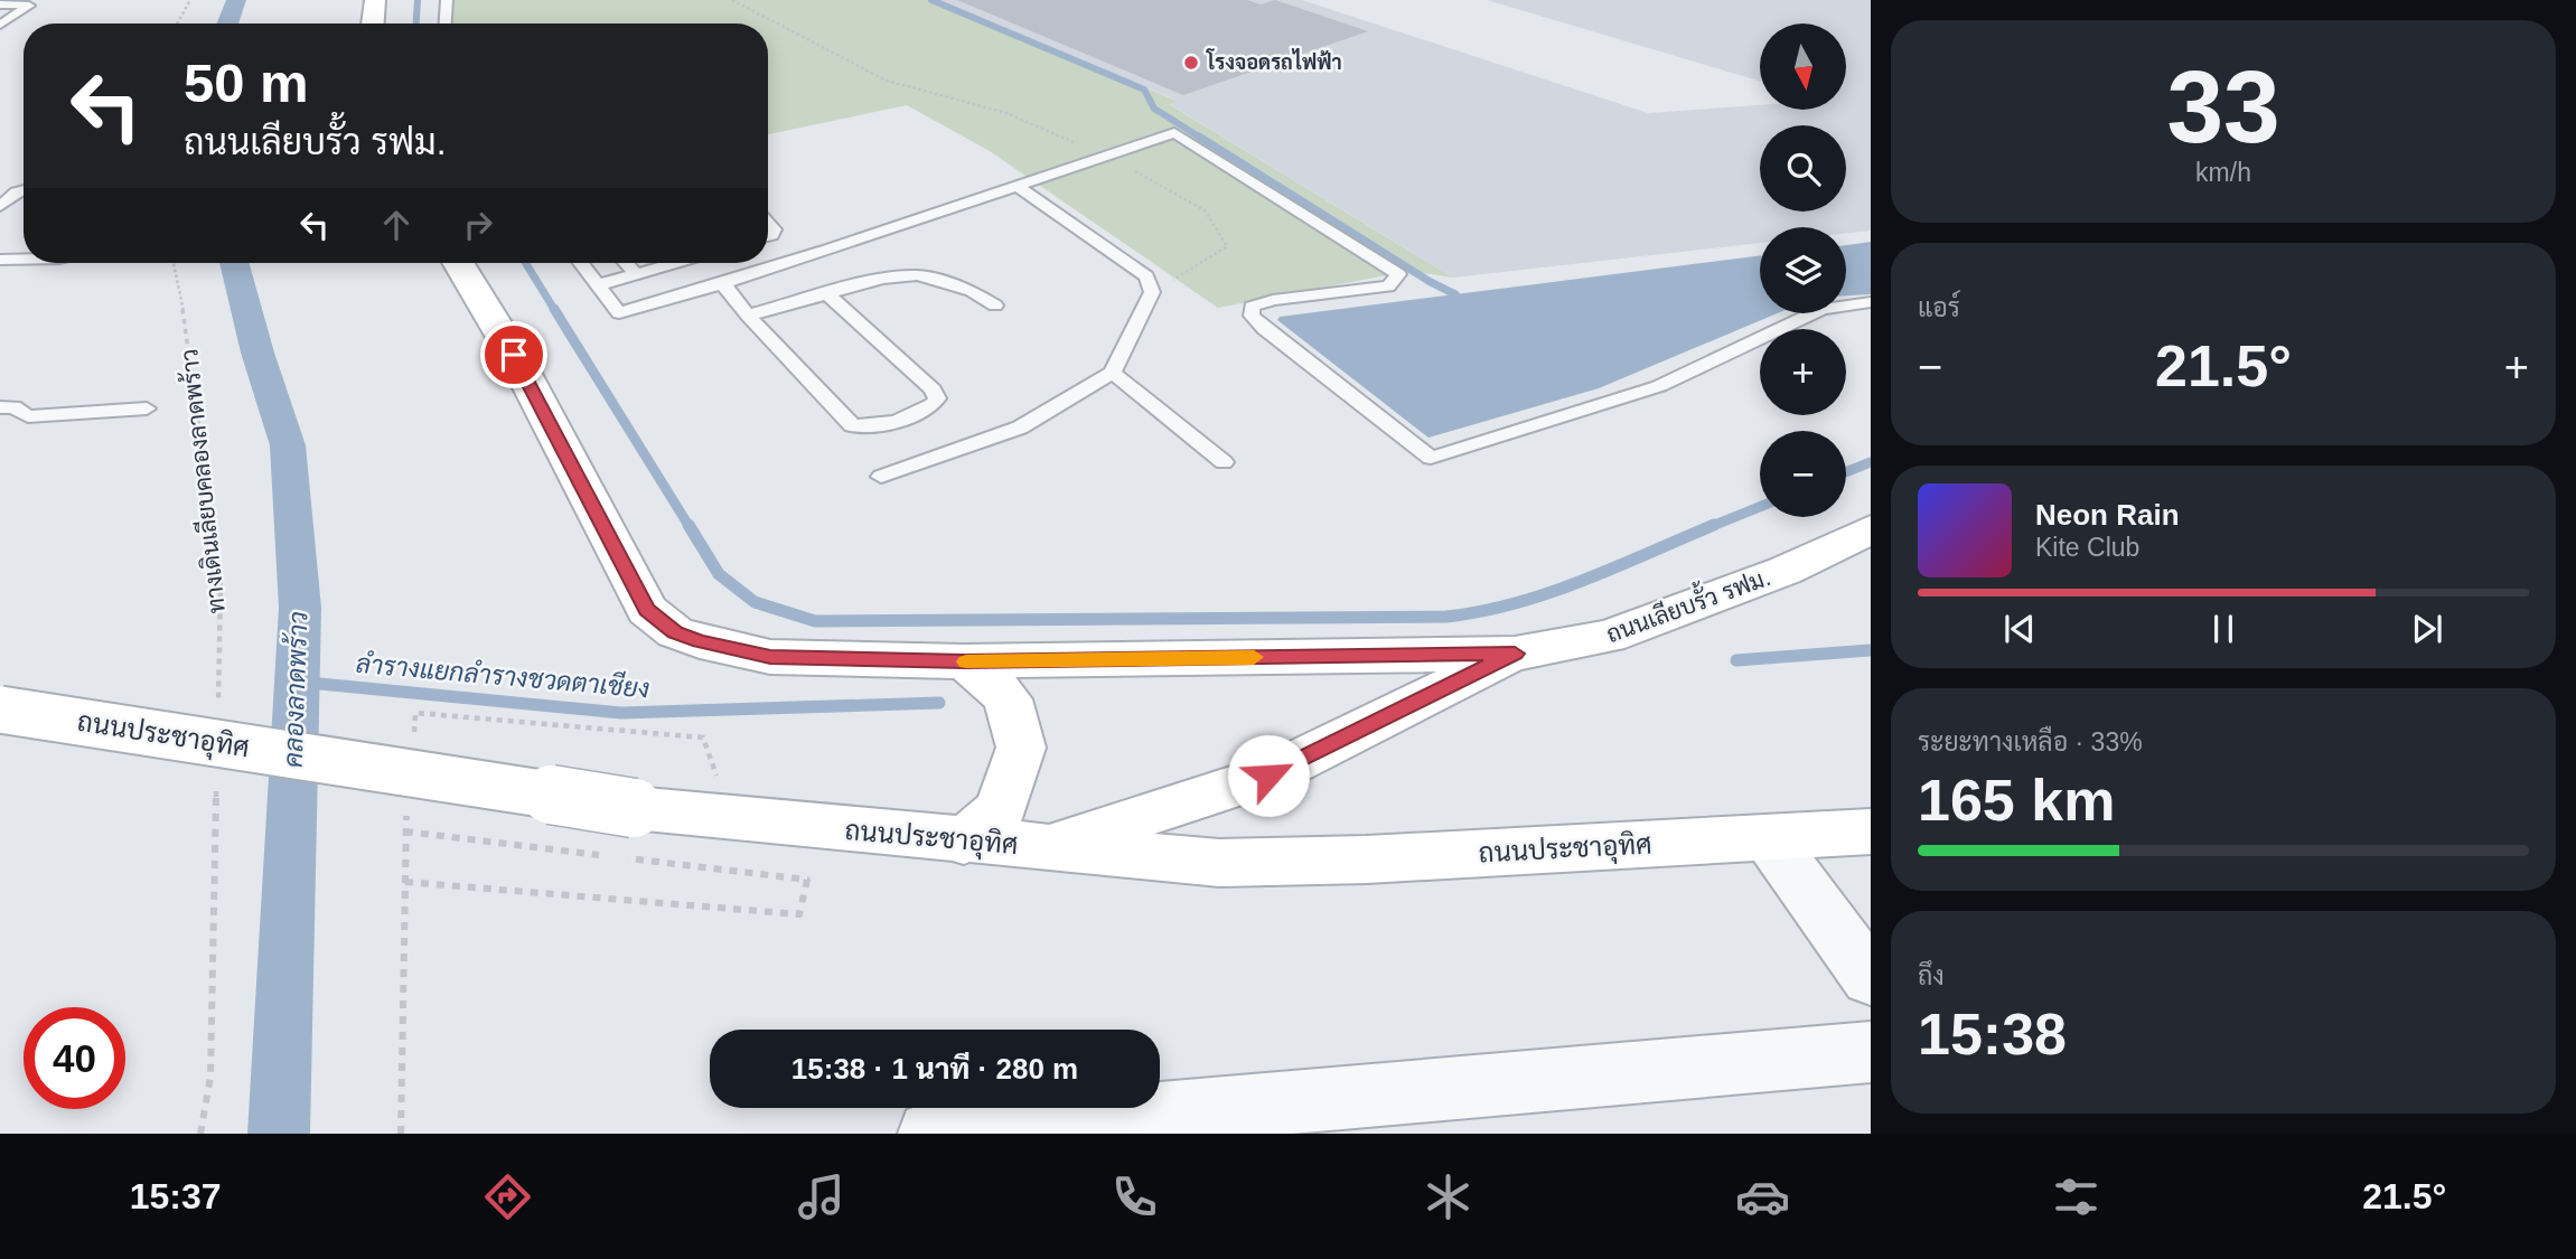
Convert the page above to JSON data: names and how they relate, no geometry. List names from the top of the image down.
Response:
{
  "streets": {
    "street": ["ถนนเลียบรั้ว รฟม.", "ถนนประชาอุทิศ"],
    "path": ["ทางเดินเลียบคลองลาดพร้าว"]
  },
  "water": ["ลำรางแยกลำรางชวดตาเชียง", "คลองลาดพร้าว"],
  "places": ["โรงจอดรถไฟฟ้า"],
  "north": "bottom",
  "page": {
    "tile": [
      ["33", "km/h"],
      "แอร์",
      ["ระยะทางเหลือ · 33%", "165 km"],
      ["ถึง", "15:38"]
    ],
    "map_buttons": ["+", "−"],
    "turn": ["50 m", "ถนนเลียบรั้ว รฟม."],
    "heat": ["−", "21.5°", "+"],
    "song": ["Neon Rain", "Kite Club"],
    "limit": "40",
    "trip": "15:38 · 1 นาที · 280 m",
    "tabs": ["15:37", "21.5°"]
  }
}
